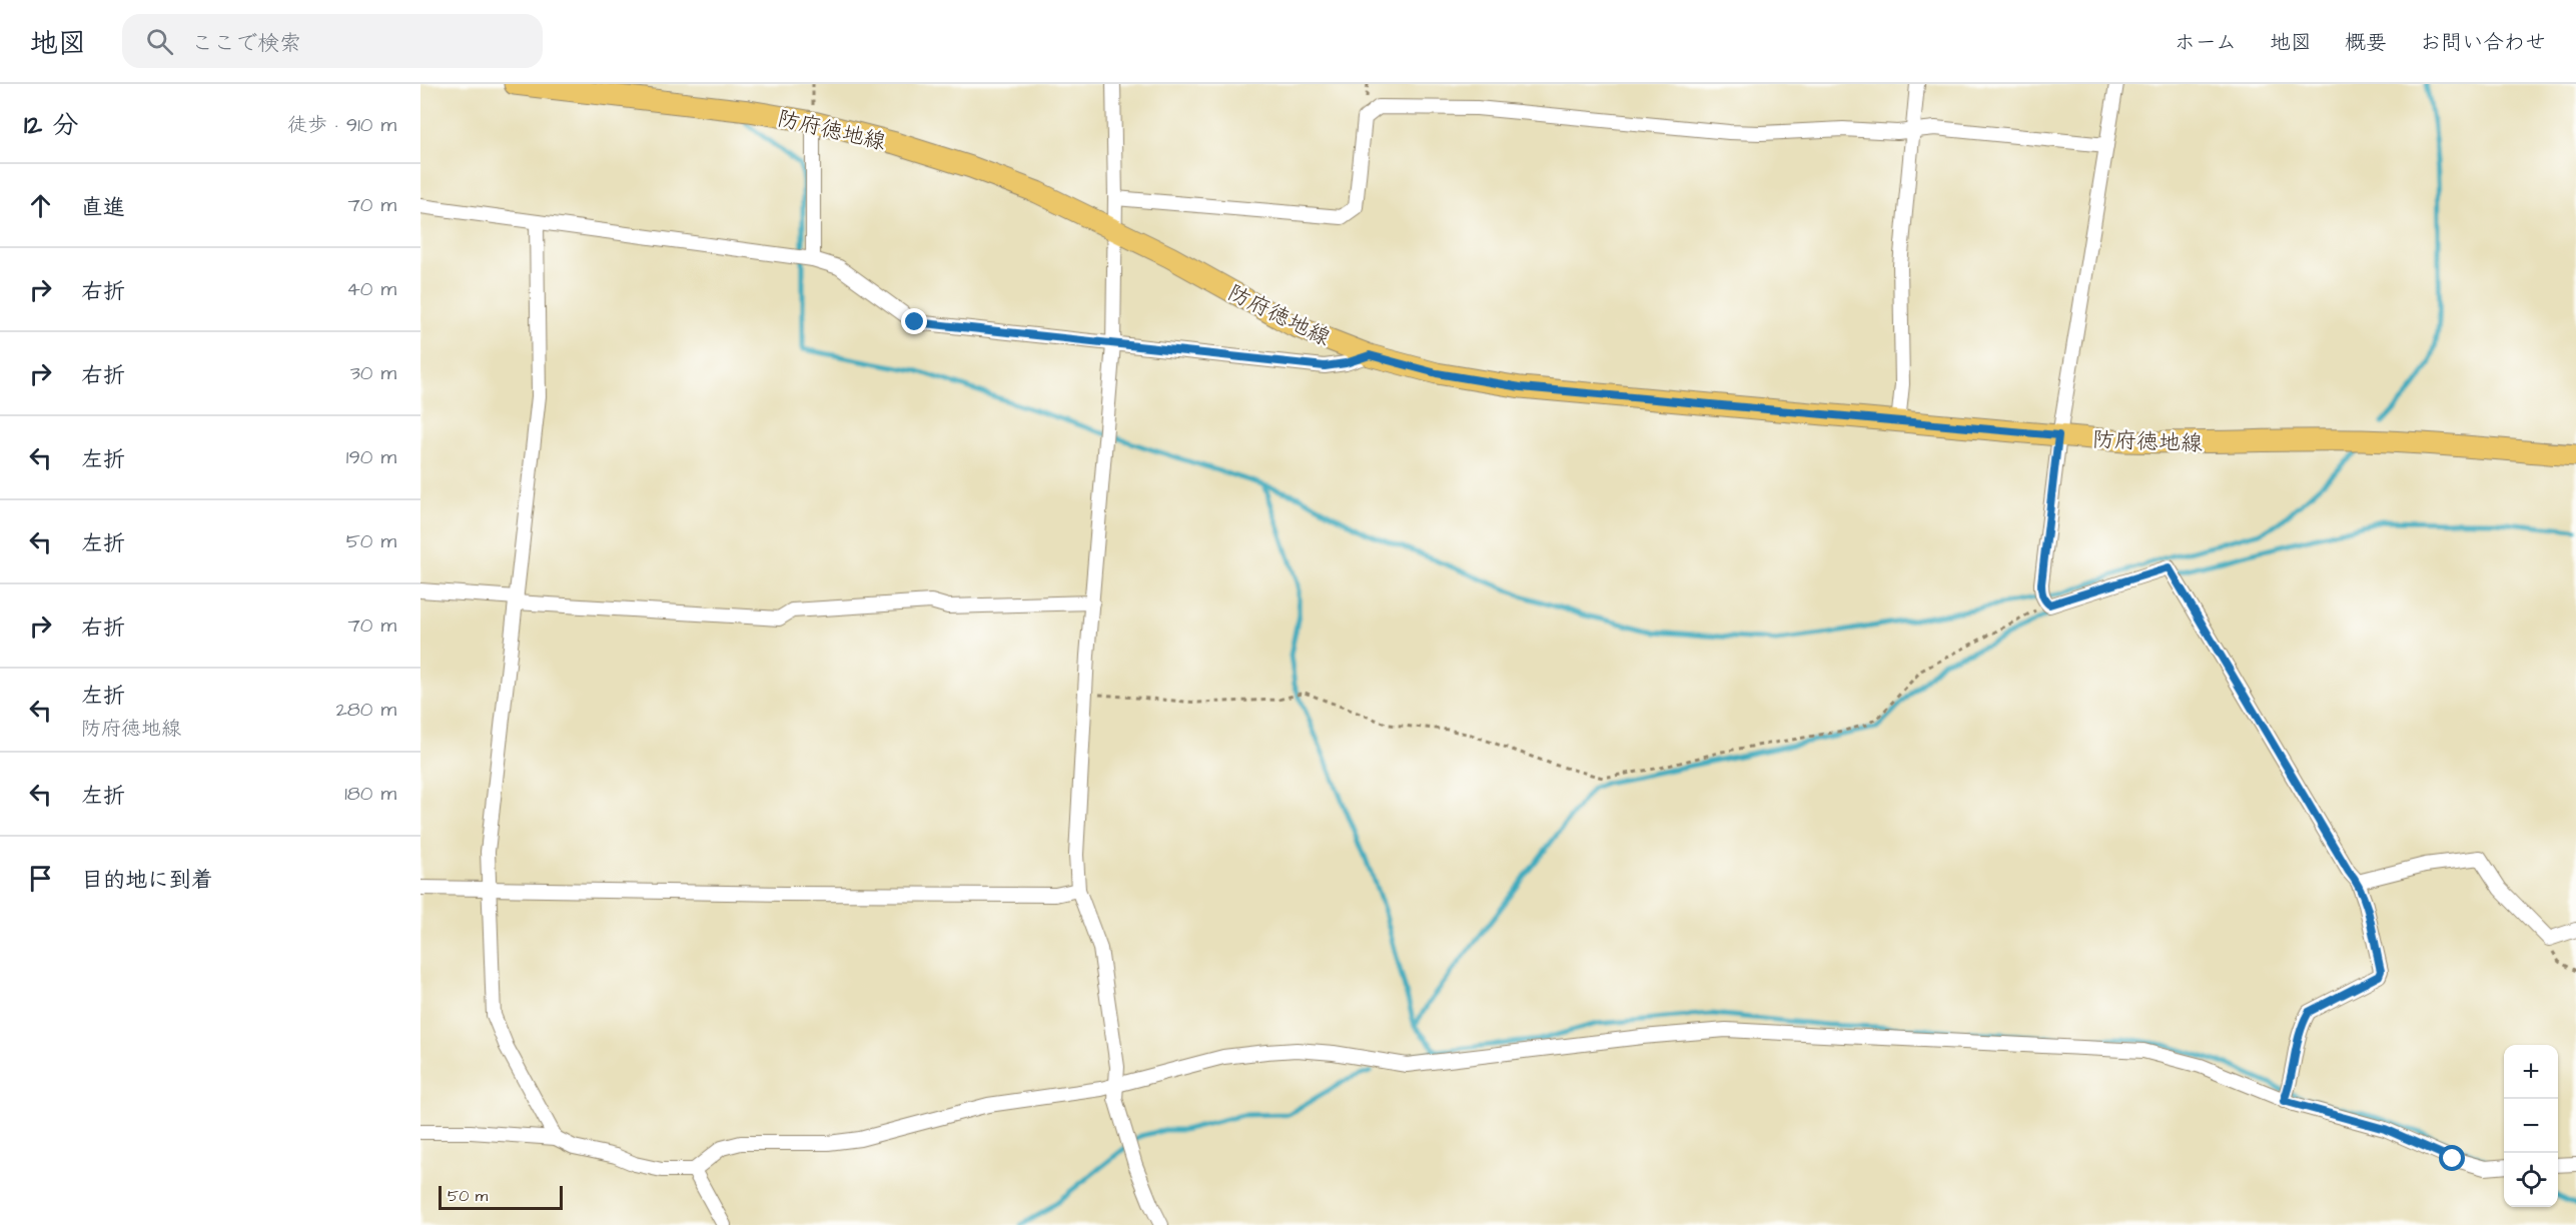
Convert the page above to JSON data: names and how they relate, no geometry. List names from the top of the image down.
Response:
{
  "streets": {
    "main road": ["防府徳地線"]
  },
  "scale_bar": "50 m",
  "page": {
    "header": "地図",
    "search": "ここで検索",
    "nav": [
      "ホーム",
      "地図",
      "概要",
      "お問い合わせ"
    ],
    "heading": ["12 分", "徒歩 · 910 m"],
    "list": [
      ["直進", "70 m"],
      ["右折", "40 m"],
      ["右折", "30 m"],
      ["左折", "190 m"],
      ["左折", "50 m"],
      ["右折", "70 m"],
      ["左折", "防府徳地線", "280 m"],
      ["左折", "180 m"],
      "目的地に到着"
    ],
    "map_buttons": ["+", "−"],
    "scale": "50 m"
  }
}
